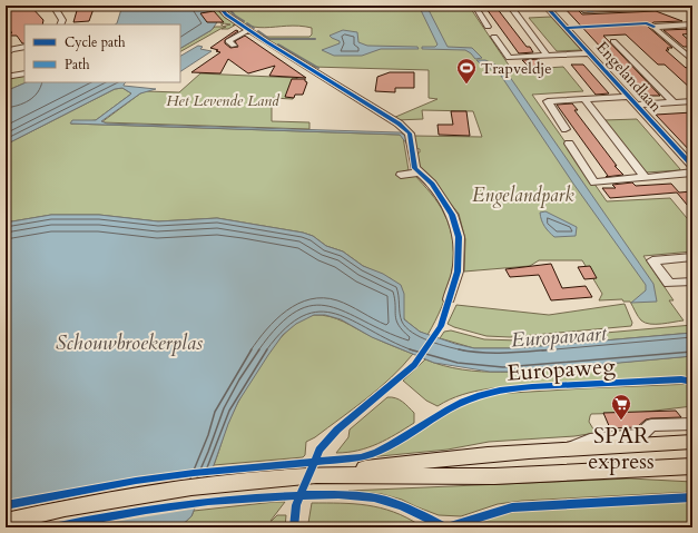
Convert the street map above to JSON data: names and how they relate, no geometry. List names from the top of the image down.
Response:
{
  "streets": {
    "street": ["Engelandlaan"],
    "cycle path": ["Europaweg"]
  },
  "water": ["Europavaart", "Schouwbroekerplas"],
  "parks": ["Het Levende Land", "Engelandpark"],
  "places": {
    "sports": ["Trapveldje"],
    "supermarket": ["SPAR express"]
  },
  "legend": ["Cycle path", "Path"]
}
